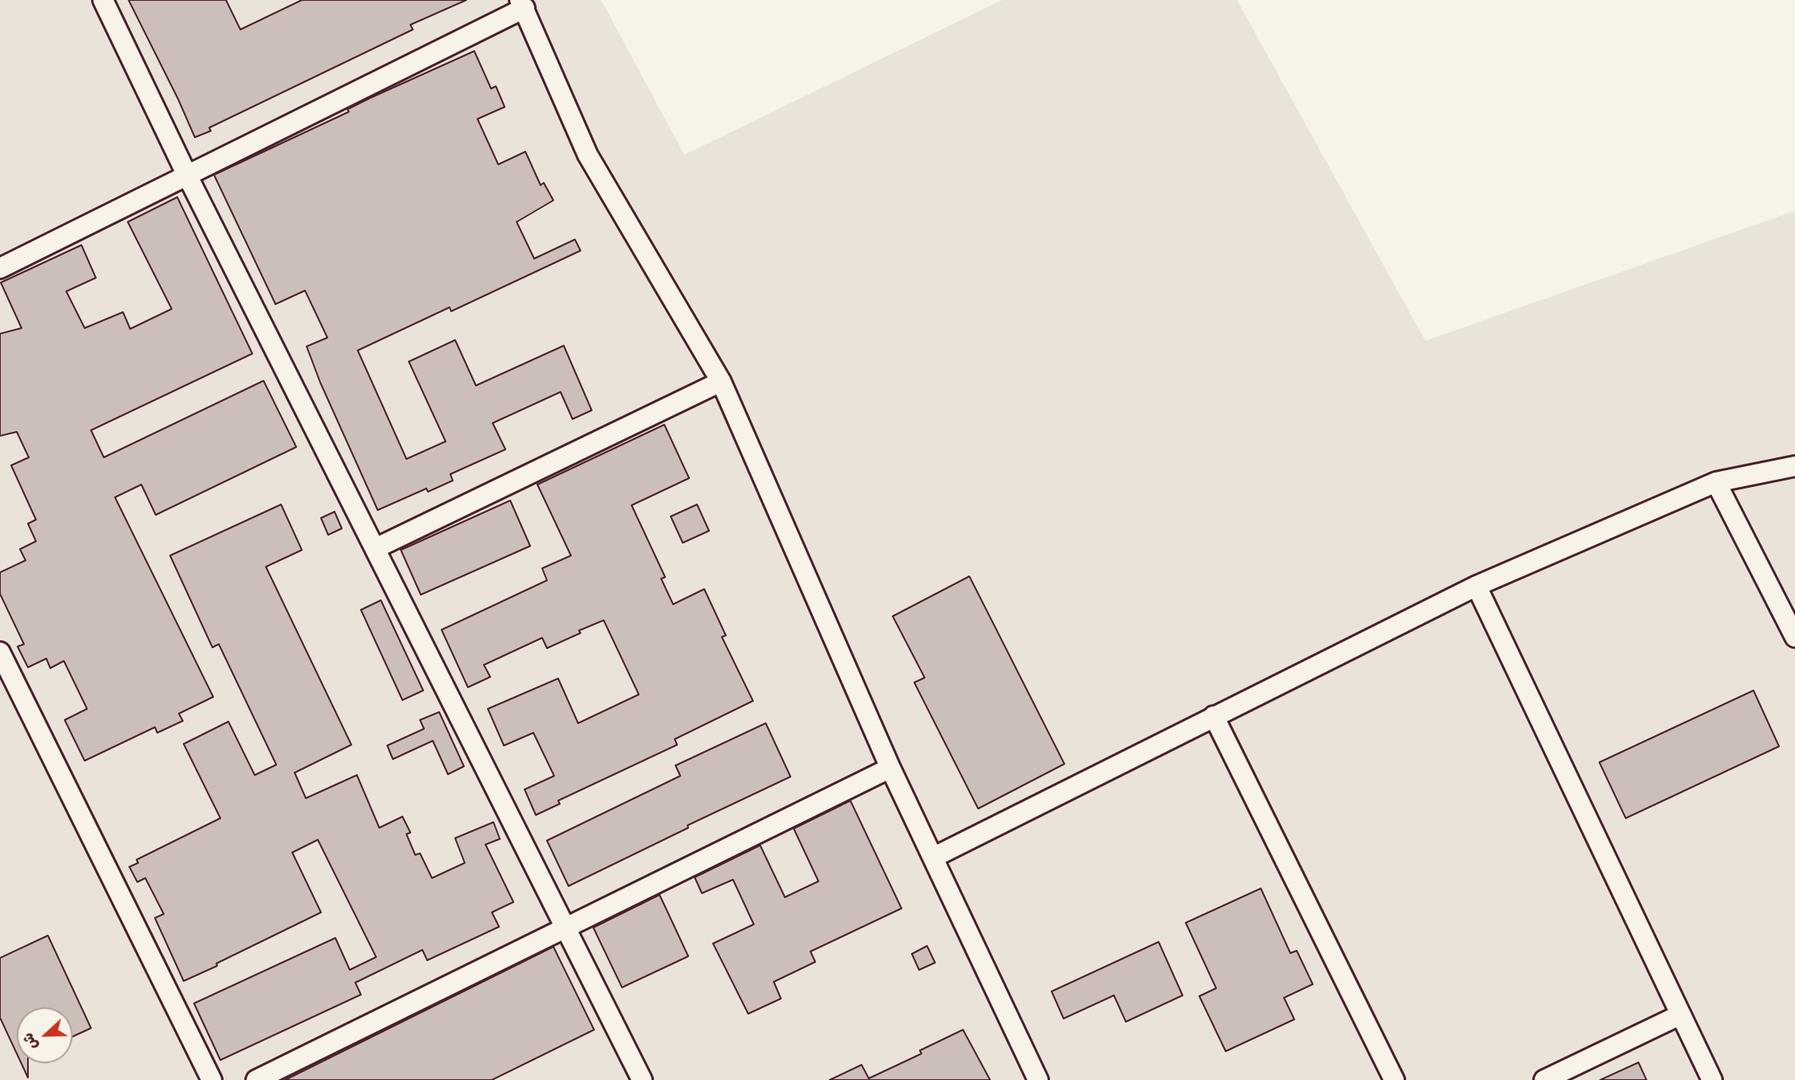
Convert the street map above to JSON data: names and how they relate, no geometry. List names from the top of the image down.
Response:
{
  "north": "left"
}
